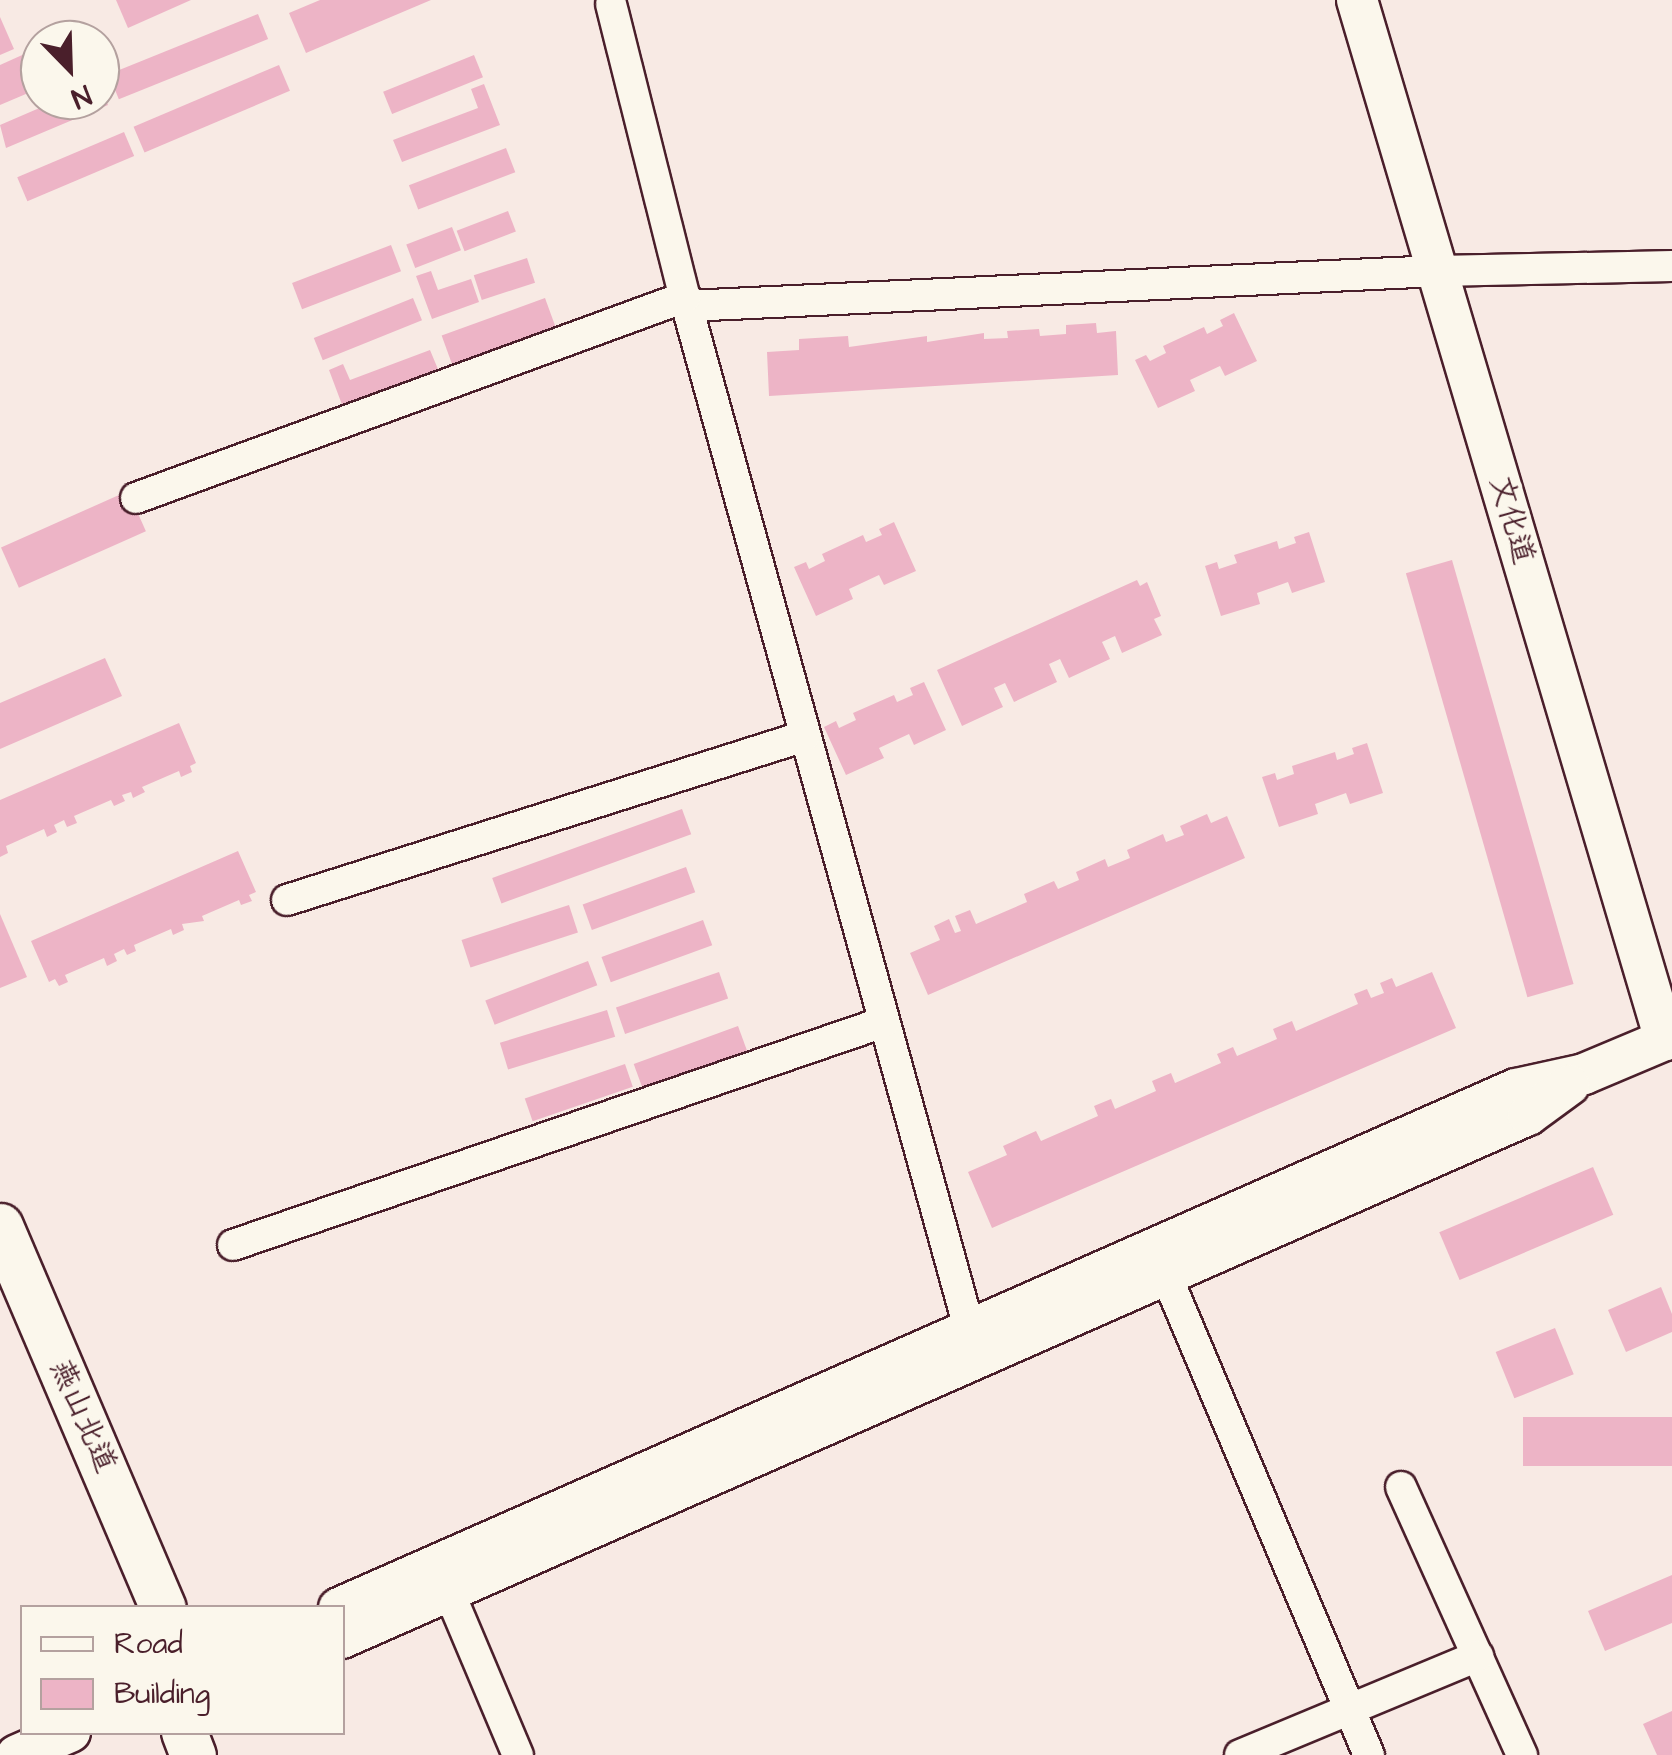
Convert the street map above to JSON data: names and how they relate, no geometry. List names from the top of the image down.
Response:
{
  "streets": {
    "main road": ["文化道", "燕山北道"]
  },
  "legend": ["Road", "Building"],
  "north": "bottom right"
}
